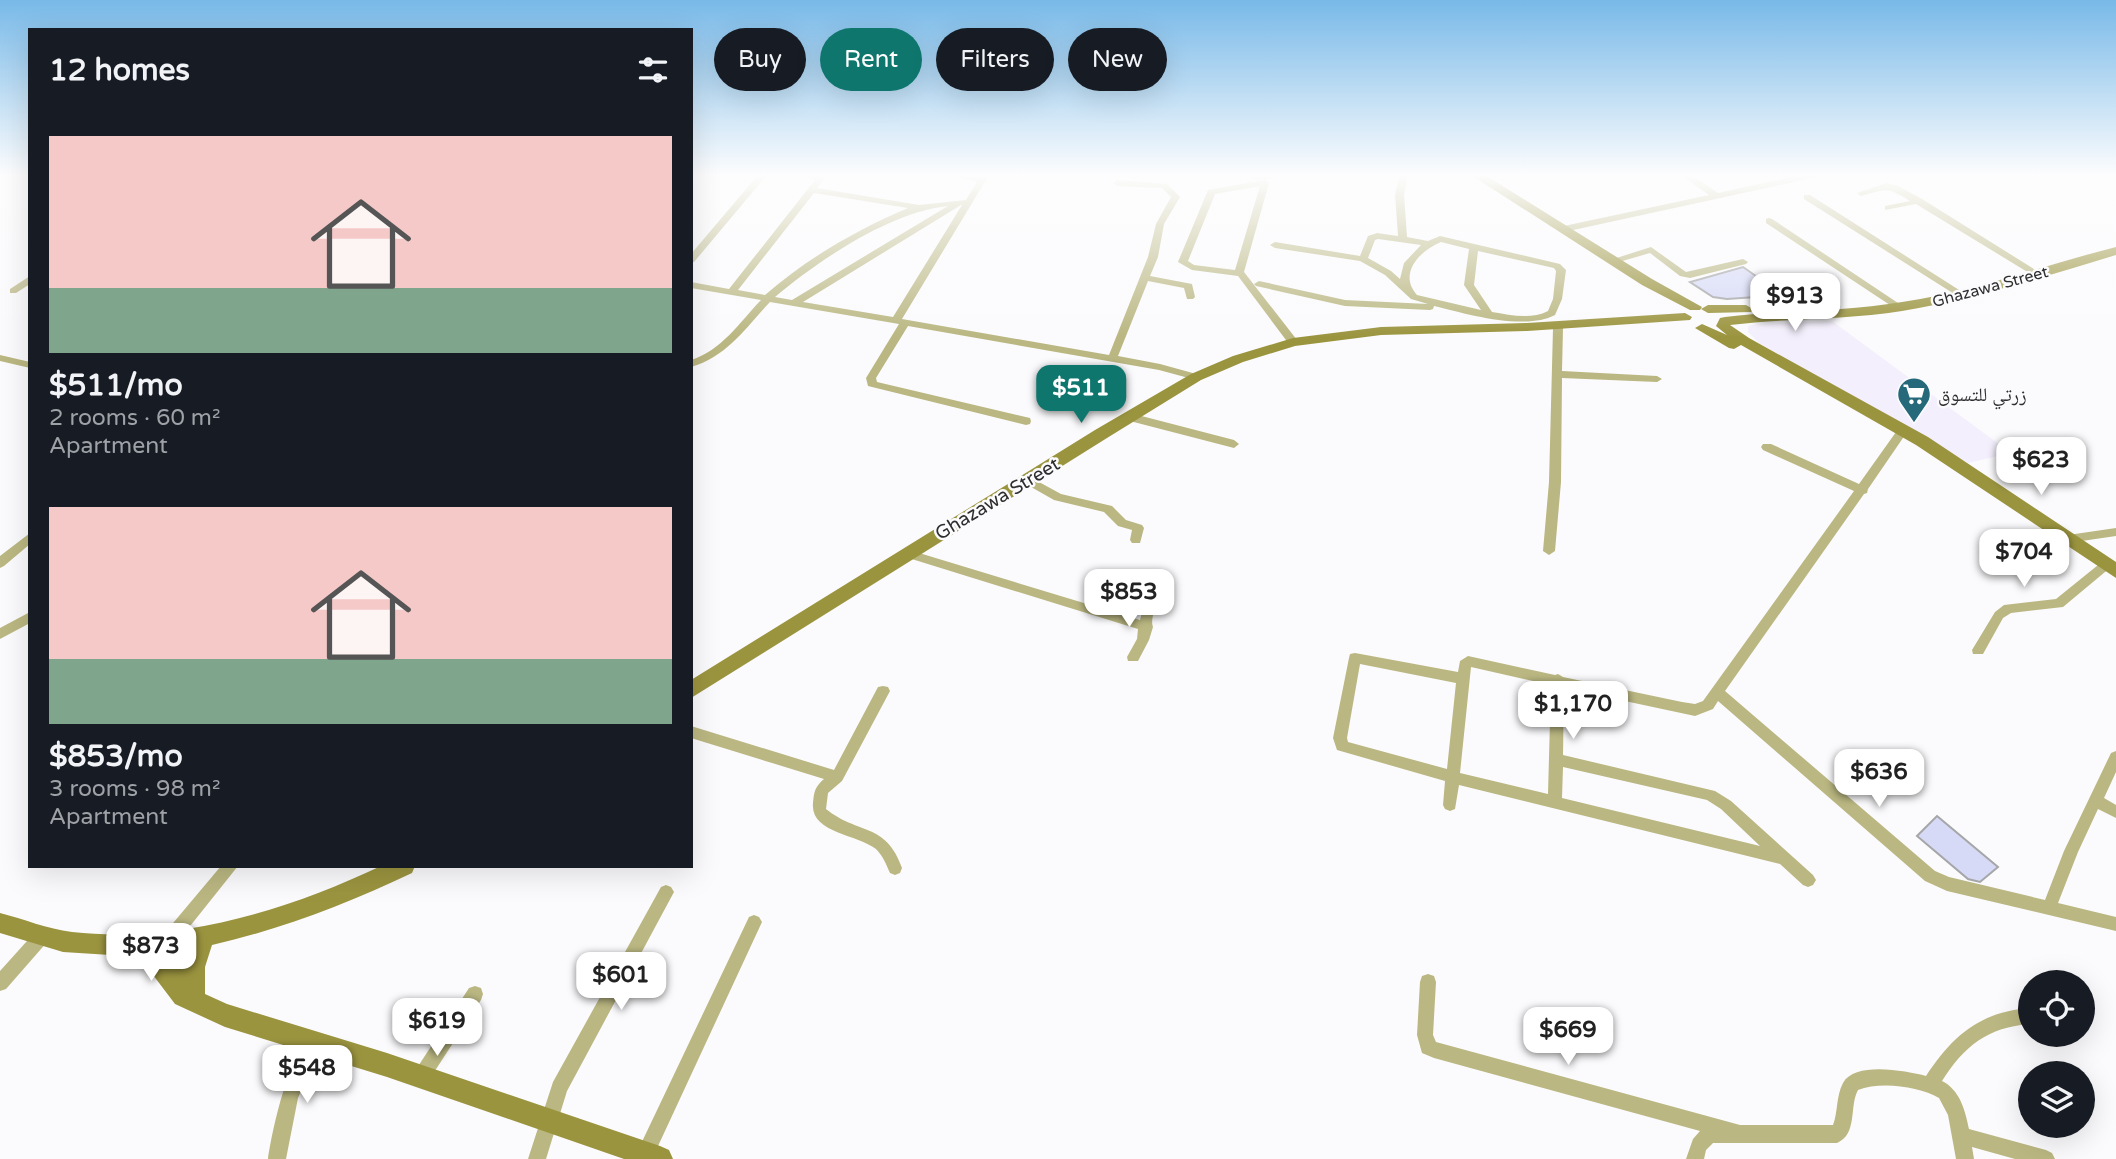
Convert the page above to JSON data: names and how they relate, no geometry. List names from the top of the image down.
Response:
{
  "streets": {
    "main road": ["Ghazawa Street"]
  },
  "places": {
    "supermarket": ["زرتي للتسوق"]
  },
  "page": {
    "chip": [
      "Buy",
      "Rent",
      "Filters",
      "New"
    ],
    "heading": "12 homes",
    "list": [
      {
        "name": "$511/mo",
        "note": "2 rooms · 60 m² · Apartment"
      },
      {
        "name": "$853/mo",
        "note": "3 rooms · 98 m² · Apartment"
      }
    ],
    "price": [
      "$913",
      "$511",
      "$623",
      "$704",
      "$853",
      "$1,170",
      "$636",
      "$873",
      "$601",
      "$619",
      "$669",
      "$548"
    ]
  }
}
